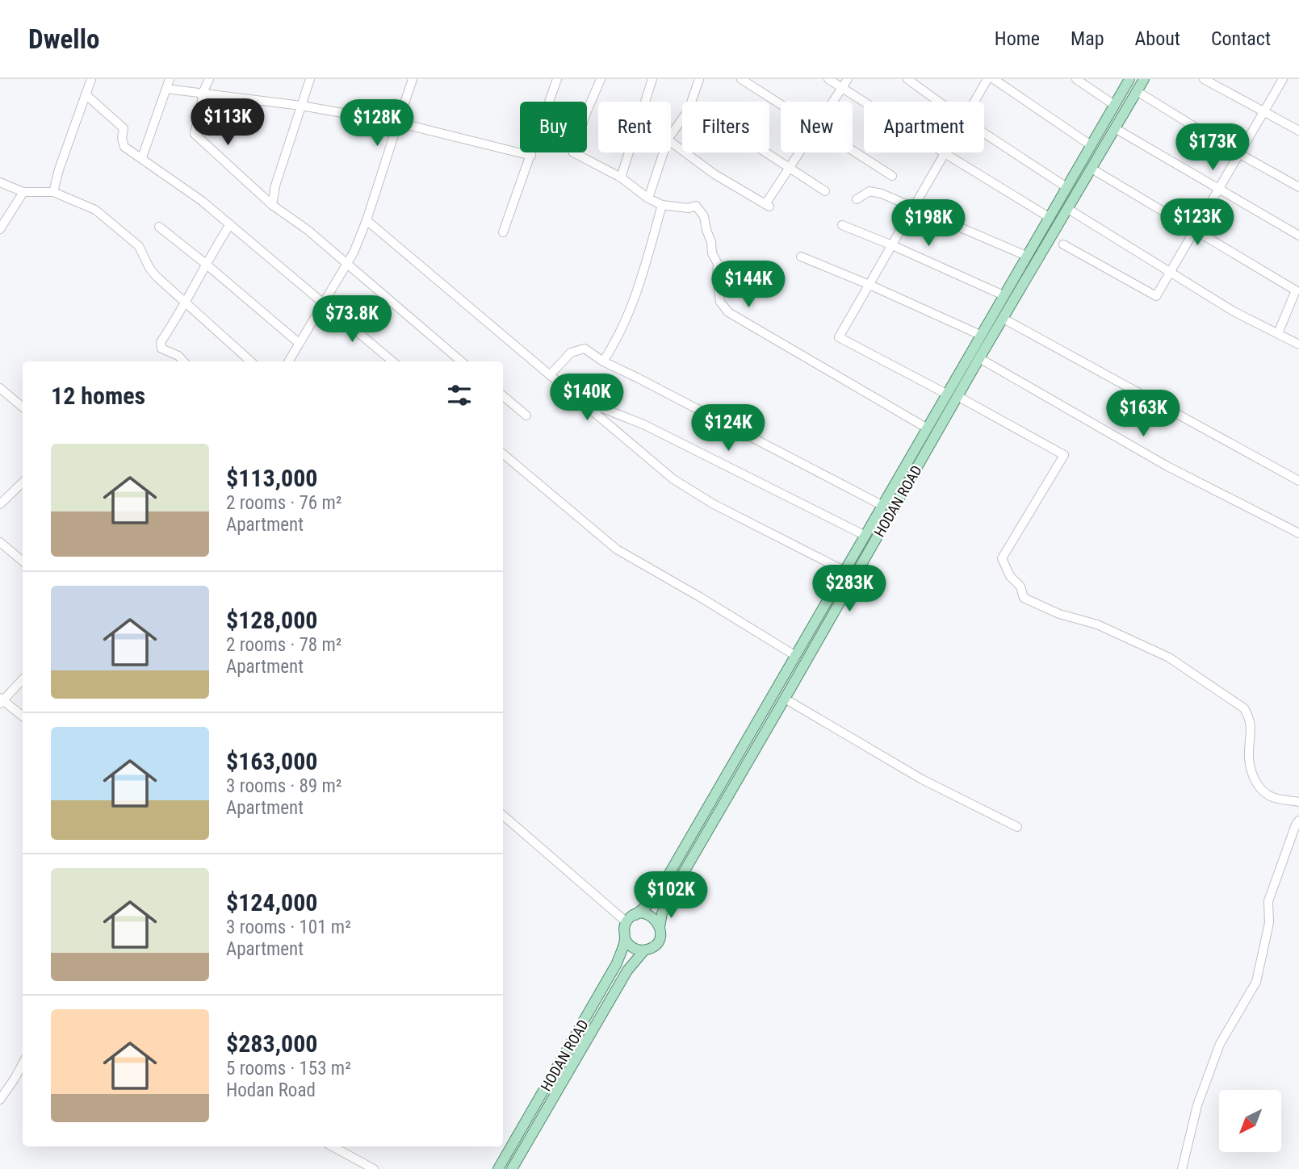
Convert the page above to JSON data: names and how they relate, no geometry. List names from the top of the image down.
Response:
{
  "streets": {
    "main road": ["HODAN ROAD"]
  },
  "north": "bottom left",
  "page": {
    "header": "Dwello",
    "nav": [
      "Home",
      "Map",
      "About",
      "Contact"
    ],
    "price": [
      "$113K",
      "$128K",
      "$173K",
      "$123K",
      "$198K",
      "$144K",
      "$73.8K",
      "$140K",
      "$163K",
      "$124K",
      "$283K",
      "$102K"
    ],
    "chip": [
      "Buy",
      "Rent",
      "Filters",
      "New",
      "Apartment"
    ],
    "heading": "12 homes",
    "list": [
      {
        "name": "$113,000",
        "note": "2 rooms · 76 m² · Apartment"
      },
      {
        "name": "$128,000",
        "note": "2 rooms · 78 m² · Apartment"
      },
      {
        "name": "$163,000",
        "note": "3 rooms · 89 m² · Apartment"
      },
      {
        "name": "$124,000",
        "note": "3 rooms · 101 m² · Apartment"
      },
      {
        "name": "$283,000",
        "note": "5 rooms · 153 m² · Hodan Road"
      }
    ]
  }
}
